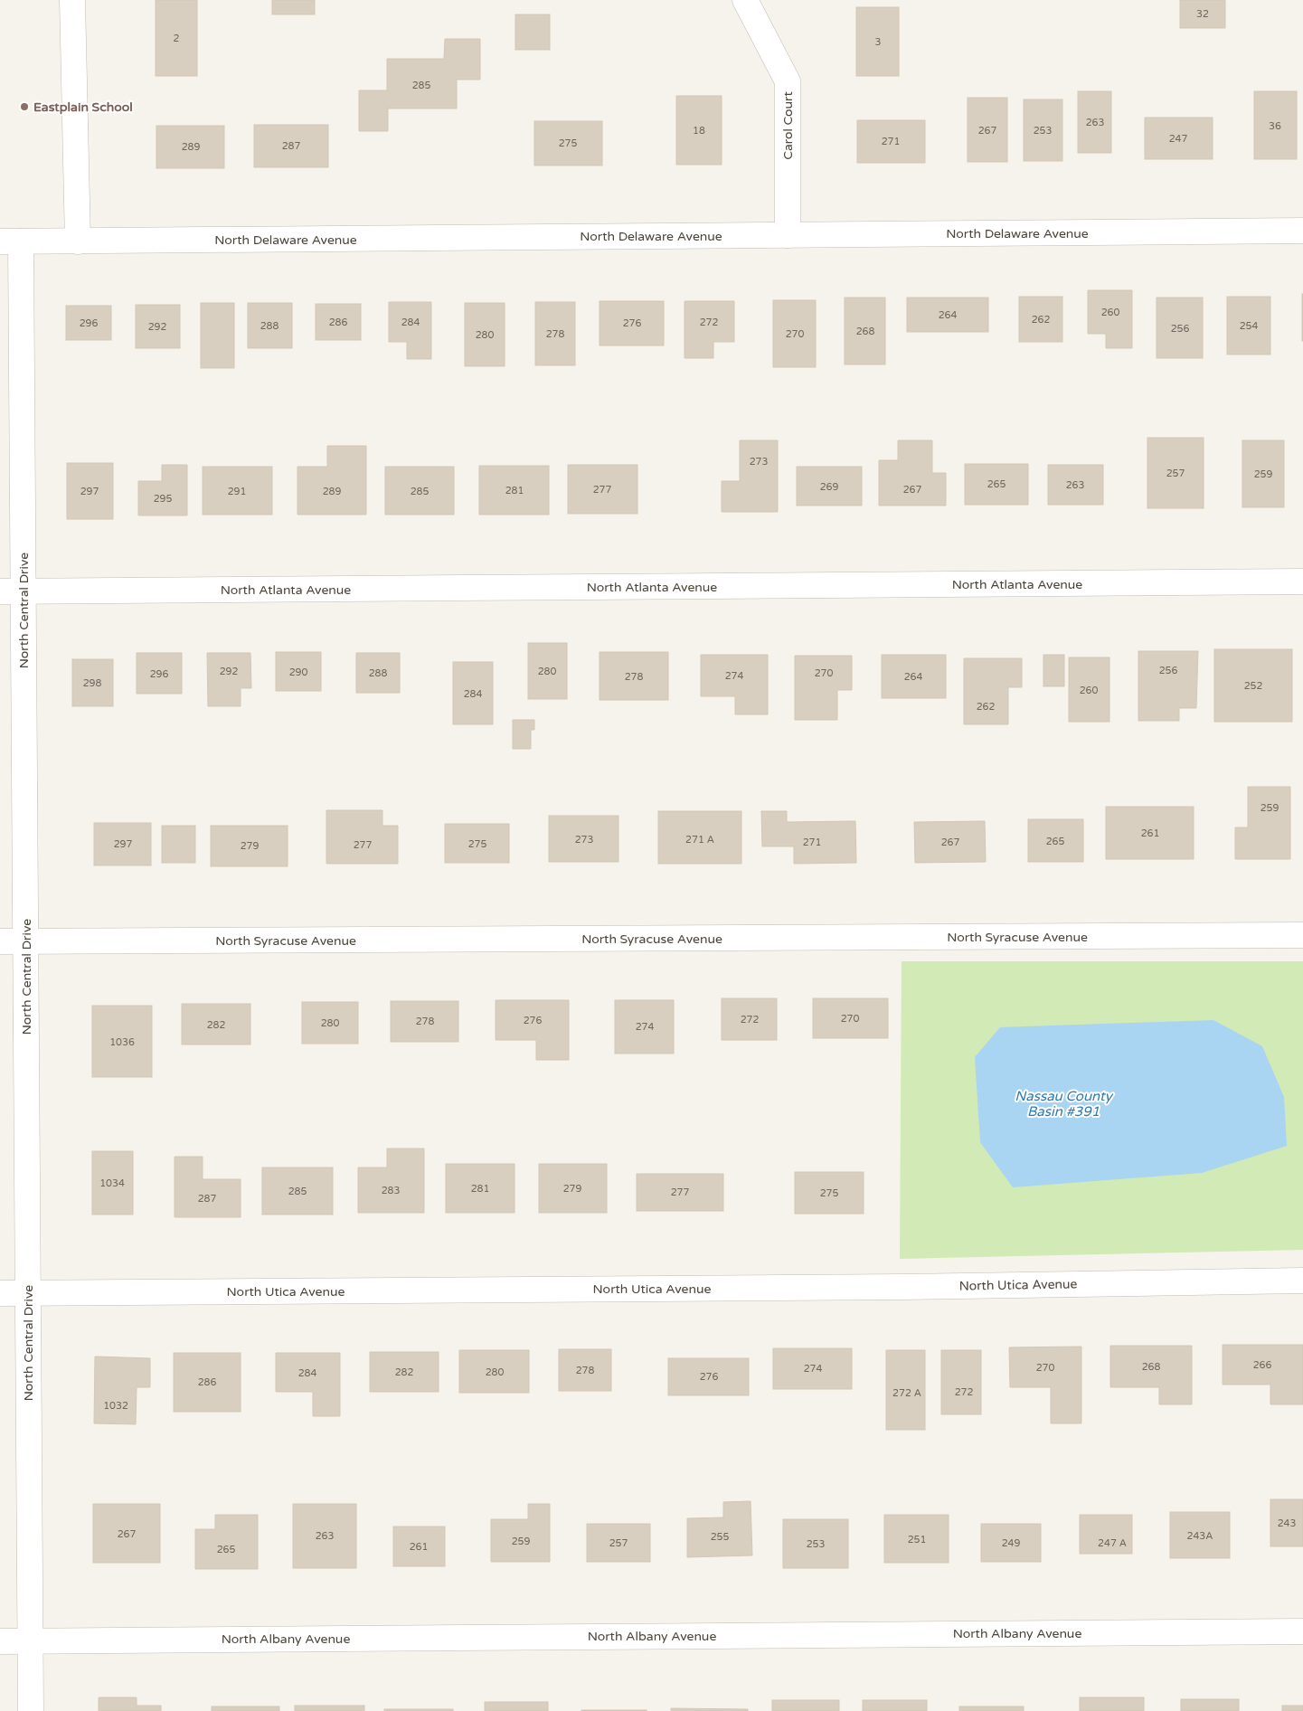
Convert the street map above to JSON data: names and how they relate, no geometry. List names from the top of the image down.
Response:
{
  "streets": {
    "street": [
      "Carol Court",
      "North Delaware Avenue",
      "North Atlanta Avenue",
      "North Central Drive",
      "North Syracuse Avenue",
      "North Utica Avenue",
      "North Albany Avenue"
    ]
  },
  "crossings": [
    ["Carol Court", "North Delaware Avenue"],
    ["North Delaware Avenue", "North Central Drive"],
    ["North Atlanta Avenue", "North Central Drive"],
    ["North Central Drive", "North Syracuse Avenue"],
    ["North Central Drive", "North Utica Avenue"],
    ["North Central Drive", "North Albany Avenue"]
  ],
  "water": ["Nassau County Basin #391"],
  "places": ["Eastplain School"],
  "house_numbers": [
    "32",
    "2",
    "3",
    "285",
    "263",
    "36",
    "18",
    "267",
    "253",
    "247",
    "271",
    "275",
    "287",
    "289",
    "260",
    "264",
    "262",
    "286",
    "284",
    "272",
    "296",
    "276",
    "288",
    "254",
    "292",
    "256",
    "268",
    "278",
    "270",
    "280",
    "273",
    "257",
    "259",
    "265",
    "263",
    "269",
    "277",
    "267",
    "281",
    "297",
    "291",
    "289",
    "285",
    "295",
    "256",
    "292",
    "280",
    "290",
    "288",
    "270",
    "296",
    "274",
    "278",
    "264",
    "298",
    "252",
    "260",
    "284",
    "262",
    "259",
    "261",
    "273",
    "271 A",
    "265",
    "271",
    "267",
    "297",
    "275",
    "277",
    "279",
    "270",
    "272",
    "276",
    "278",
    "280",
    "282",
    "274",
    "1036",
    "1034",
    "281",
    "279",
    "283",
    "285",
    "277",
    "275",
    "287",
    "266",
    "268",
    "270",
    "274",
    "278",
    "282",
    "280",
    "284",
    "276",
    "286",
    "272",
    "272 A",
    "1032",
    "243",
    "267",
    "263",
    "243A",
    "255",
    "251",
    "259",
    "257",
    "249",
    "247 A",
    "253",
    "261",
    "265"
  ]
}
